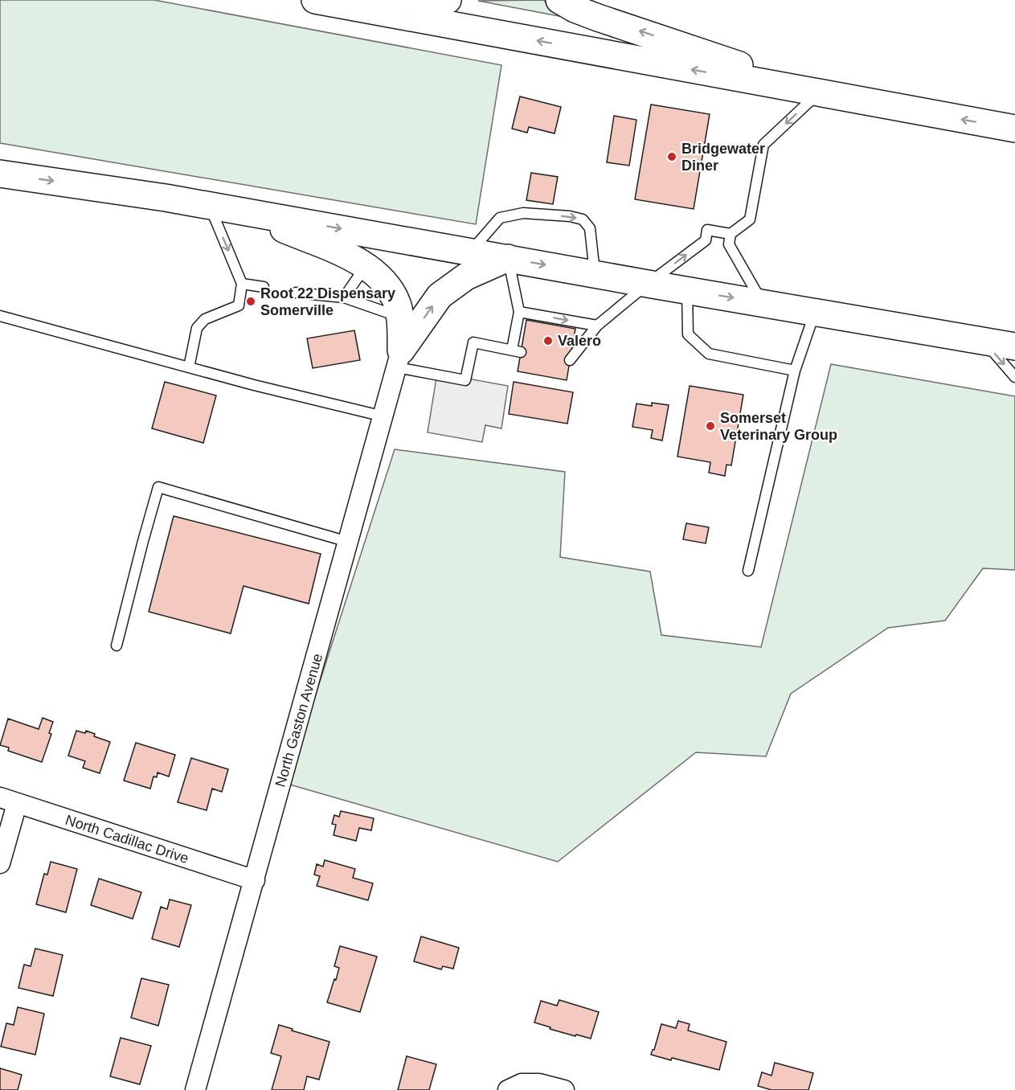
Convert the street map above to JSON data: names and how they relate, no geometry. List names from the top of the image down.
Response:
{
  "streets": {
    "street": ["North Gaston Avenue", "North Cadillac Drive"]
  },
  "crossings": [
    ["North Gaston Avenue", "North Cadillac Drive"]
  ],
  "places": [
    "Bridgewater Diner",
    "Root 22 Dispensary Somerville",
    "Valero",
    "Somerset Veterinary Group"
  ]
}
